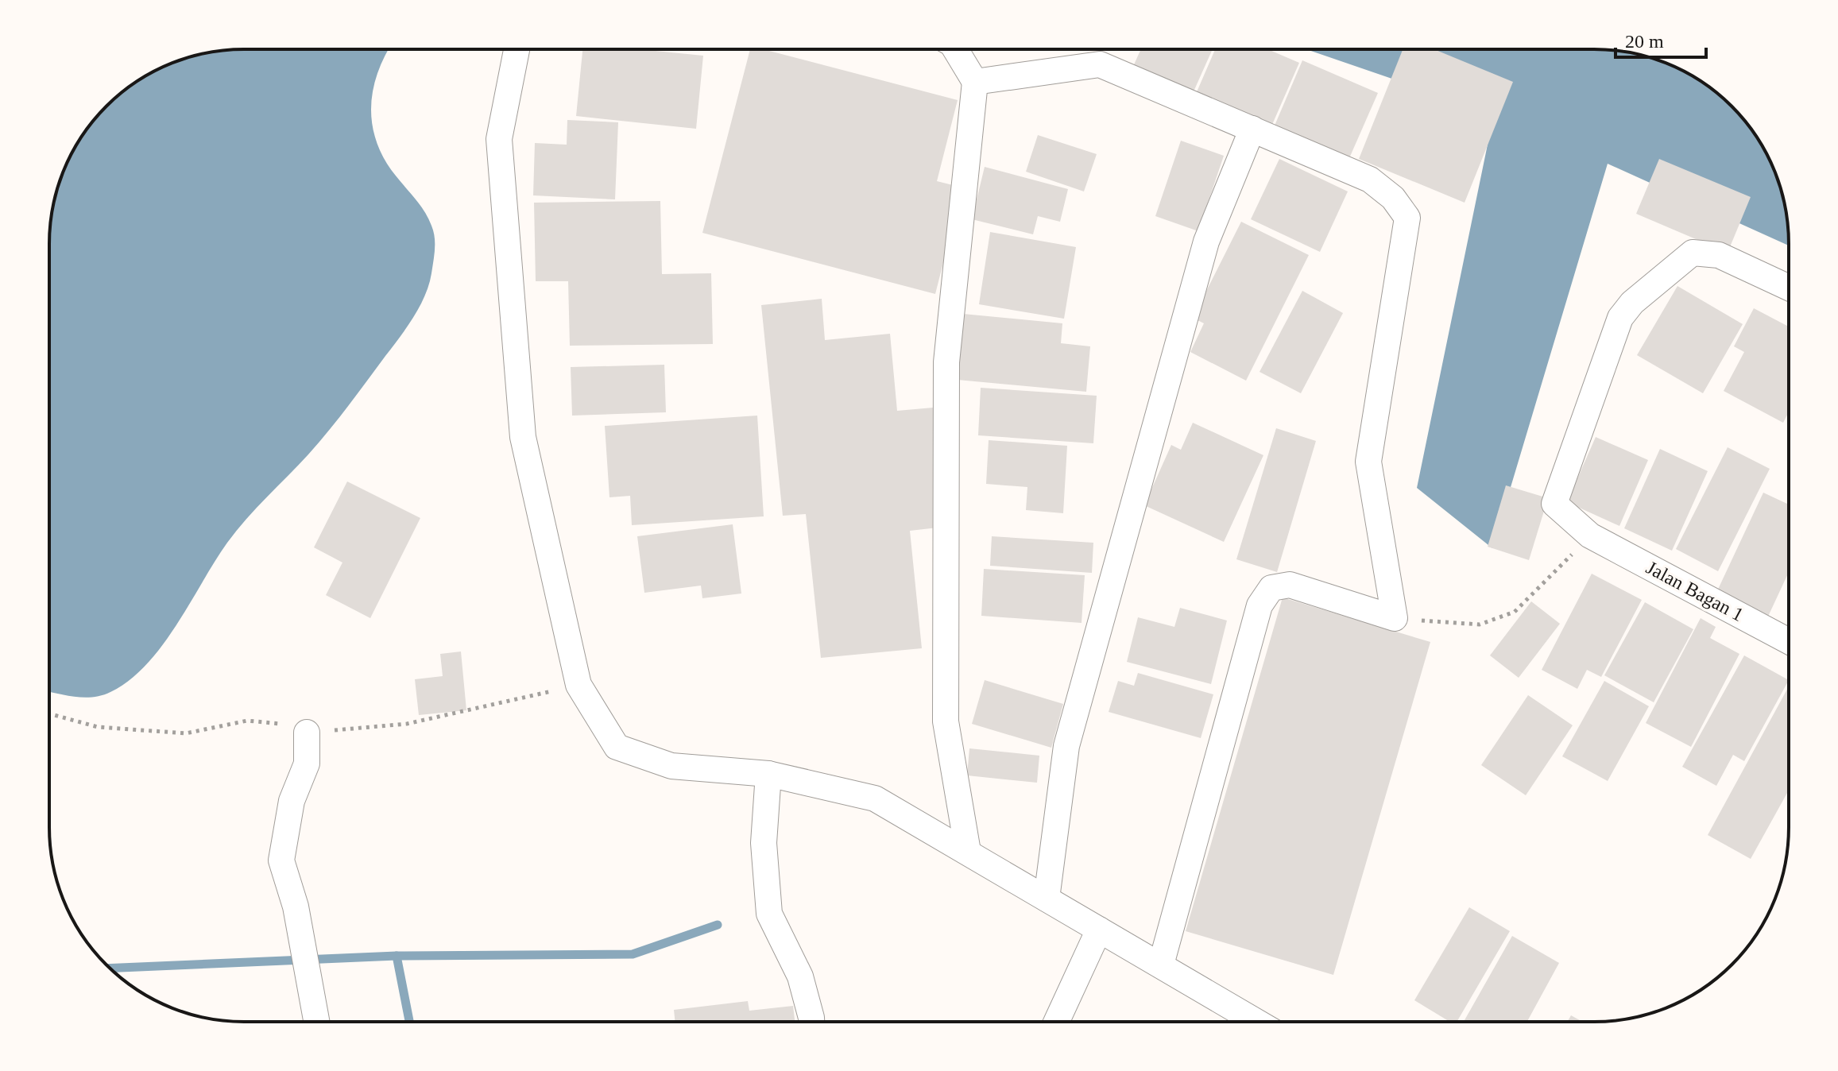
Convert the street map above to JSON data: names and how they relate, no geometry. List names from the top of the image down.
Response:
{
  "streets": {
    "street": ["Jalan Bagan 1"]
  },
  "scale_bar": "20 m"
}
